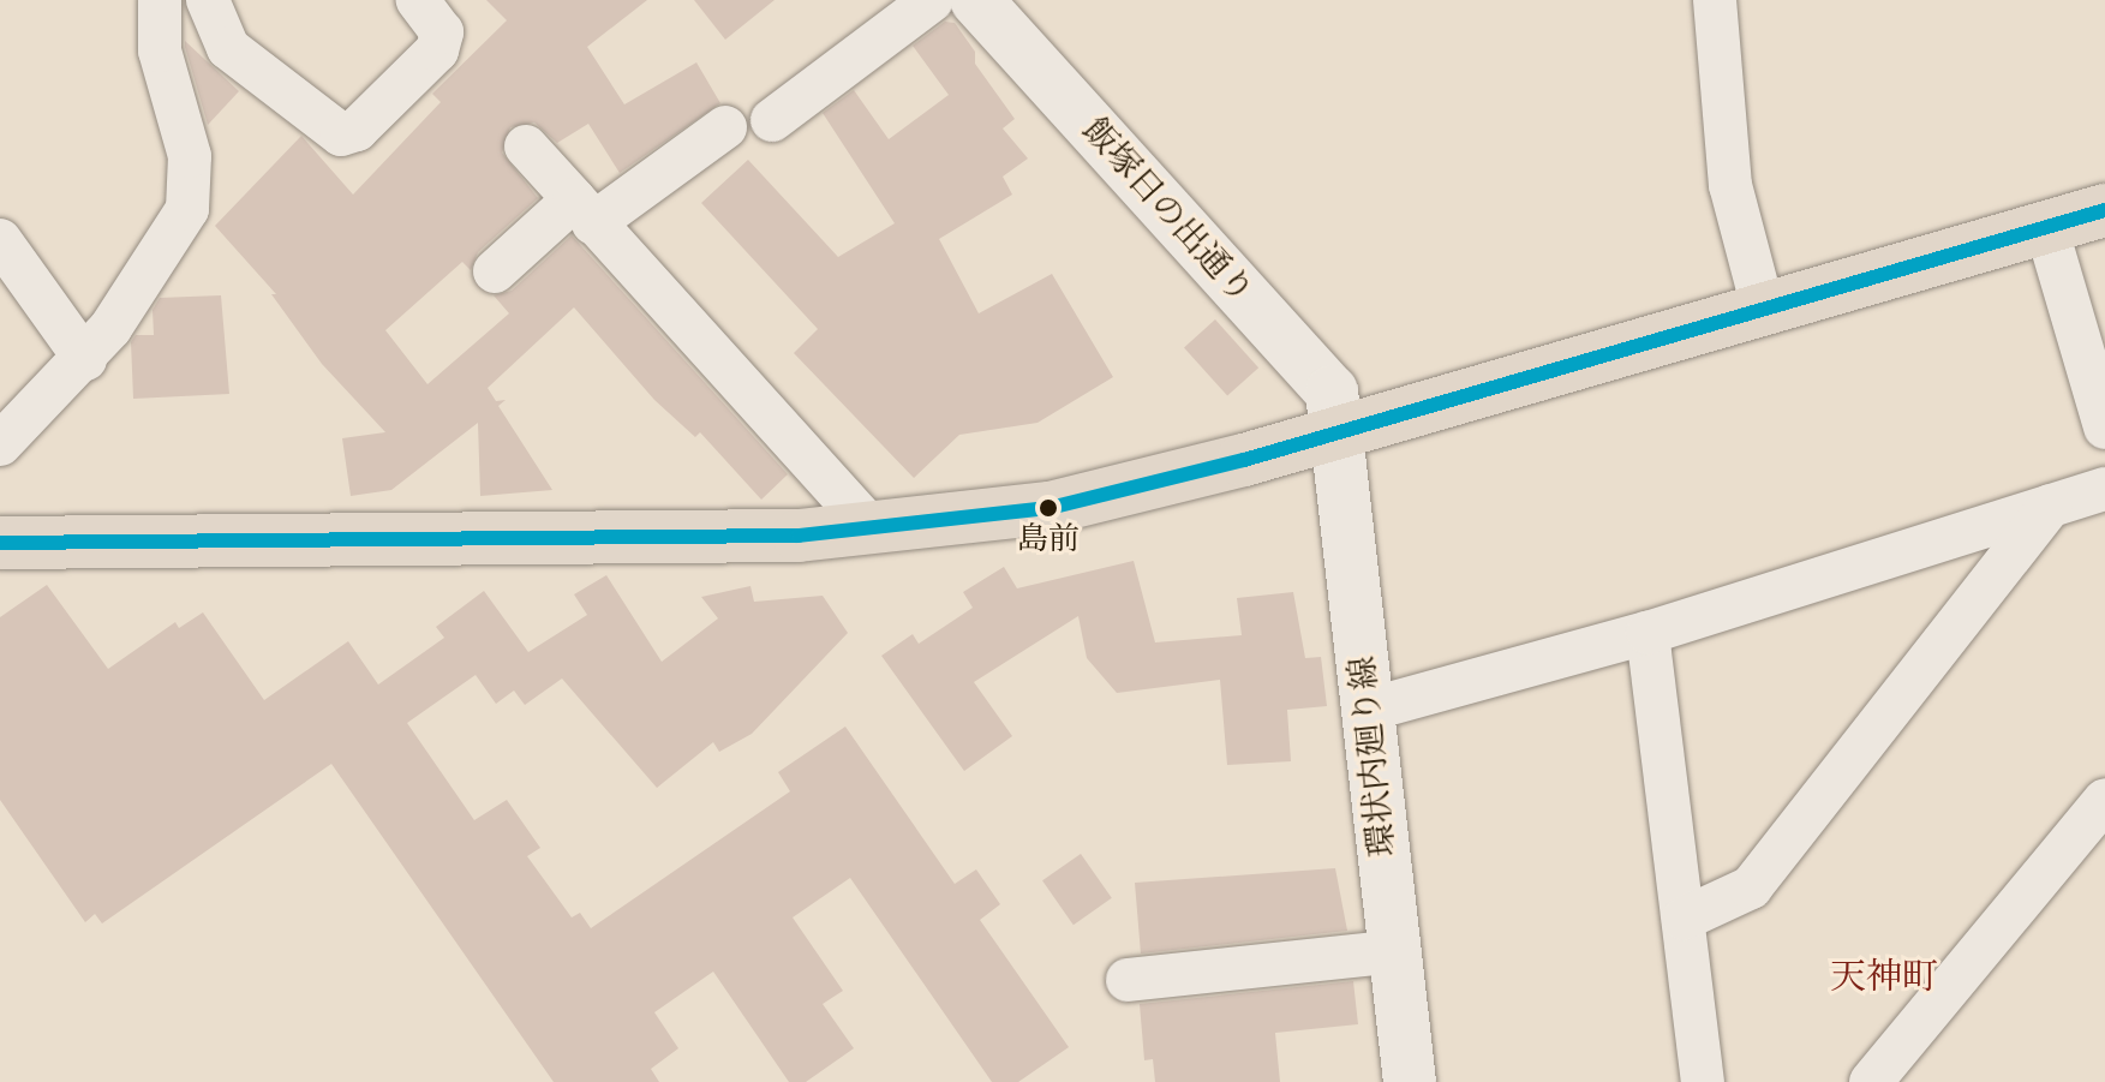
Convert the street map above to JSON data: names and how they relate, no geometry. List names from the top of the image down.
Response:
{
  "streets": {
    "street": ["飯塚日の出通り", "環状内廻り線"]
  },
  "crossings": [
    ["飯塚日の出通り", "環状内廻り線"]
  ],
  "districts": ["天神町"],
  "places": ["島前"]
}
